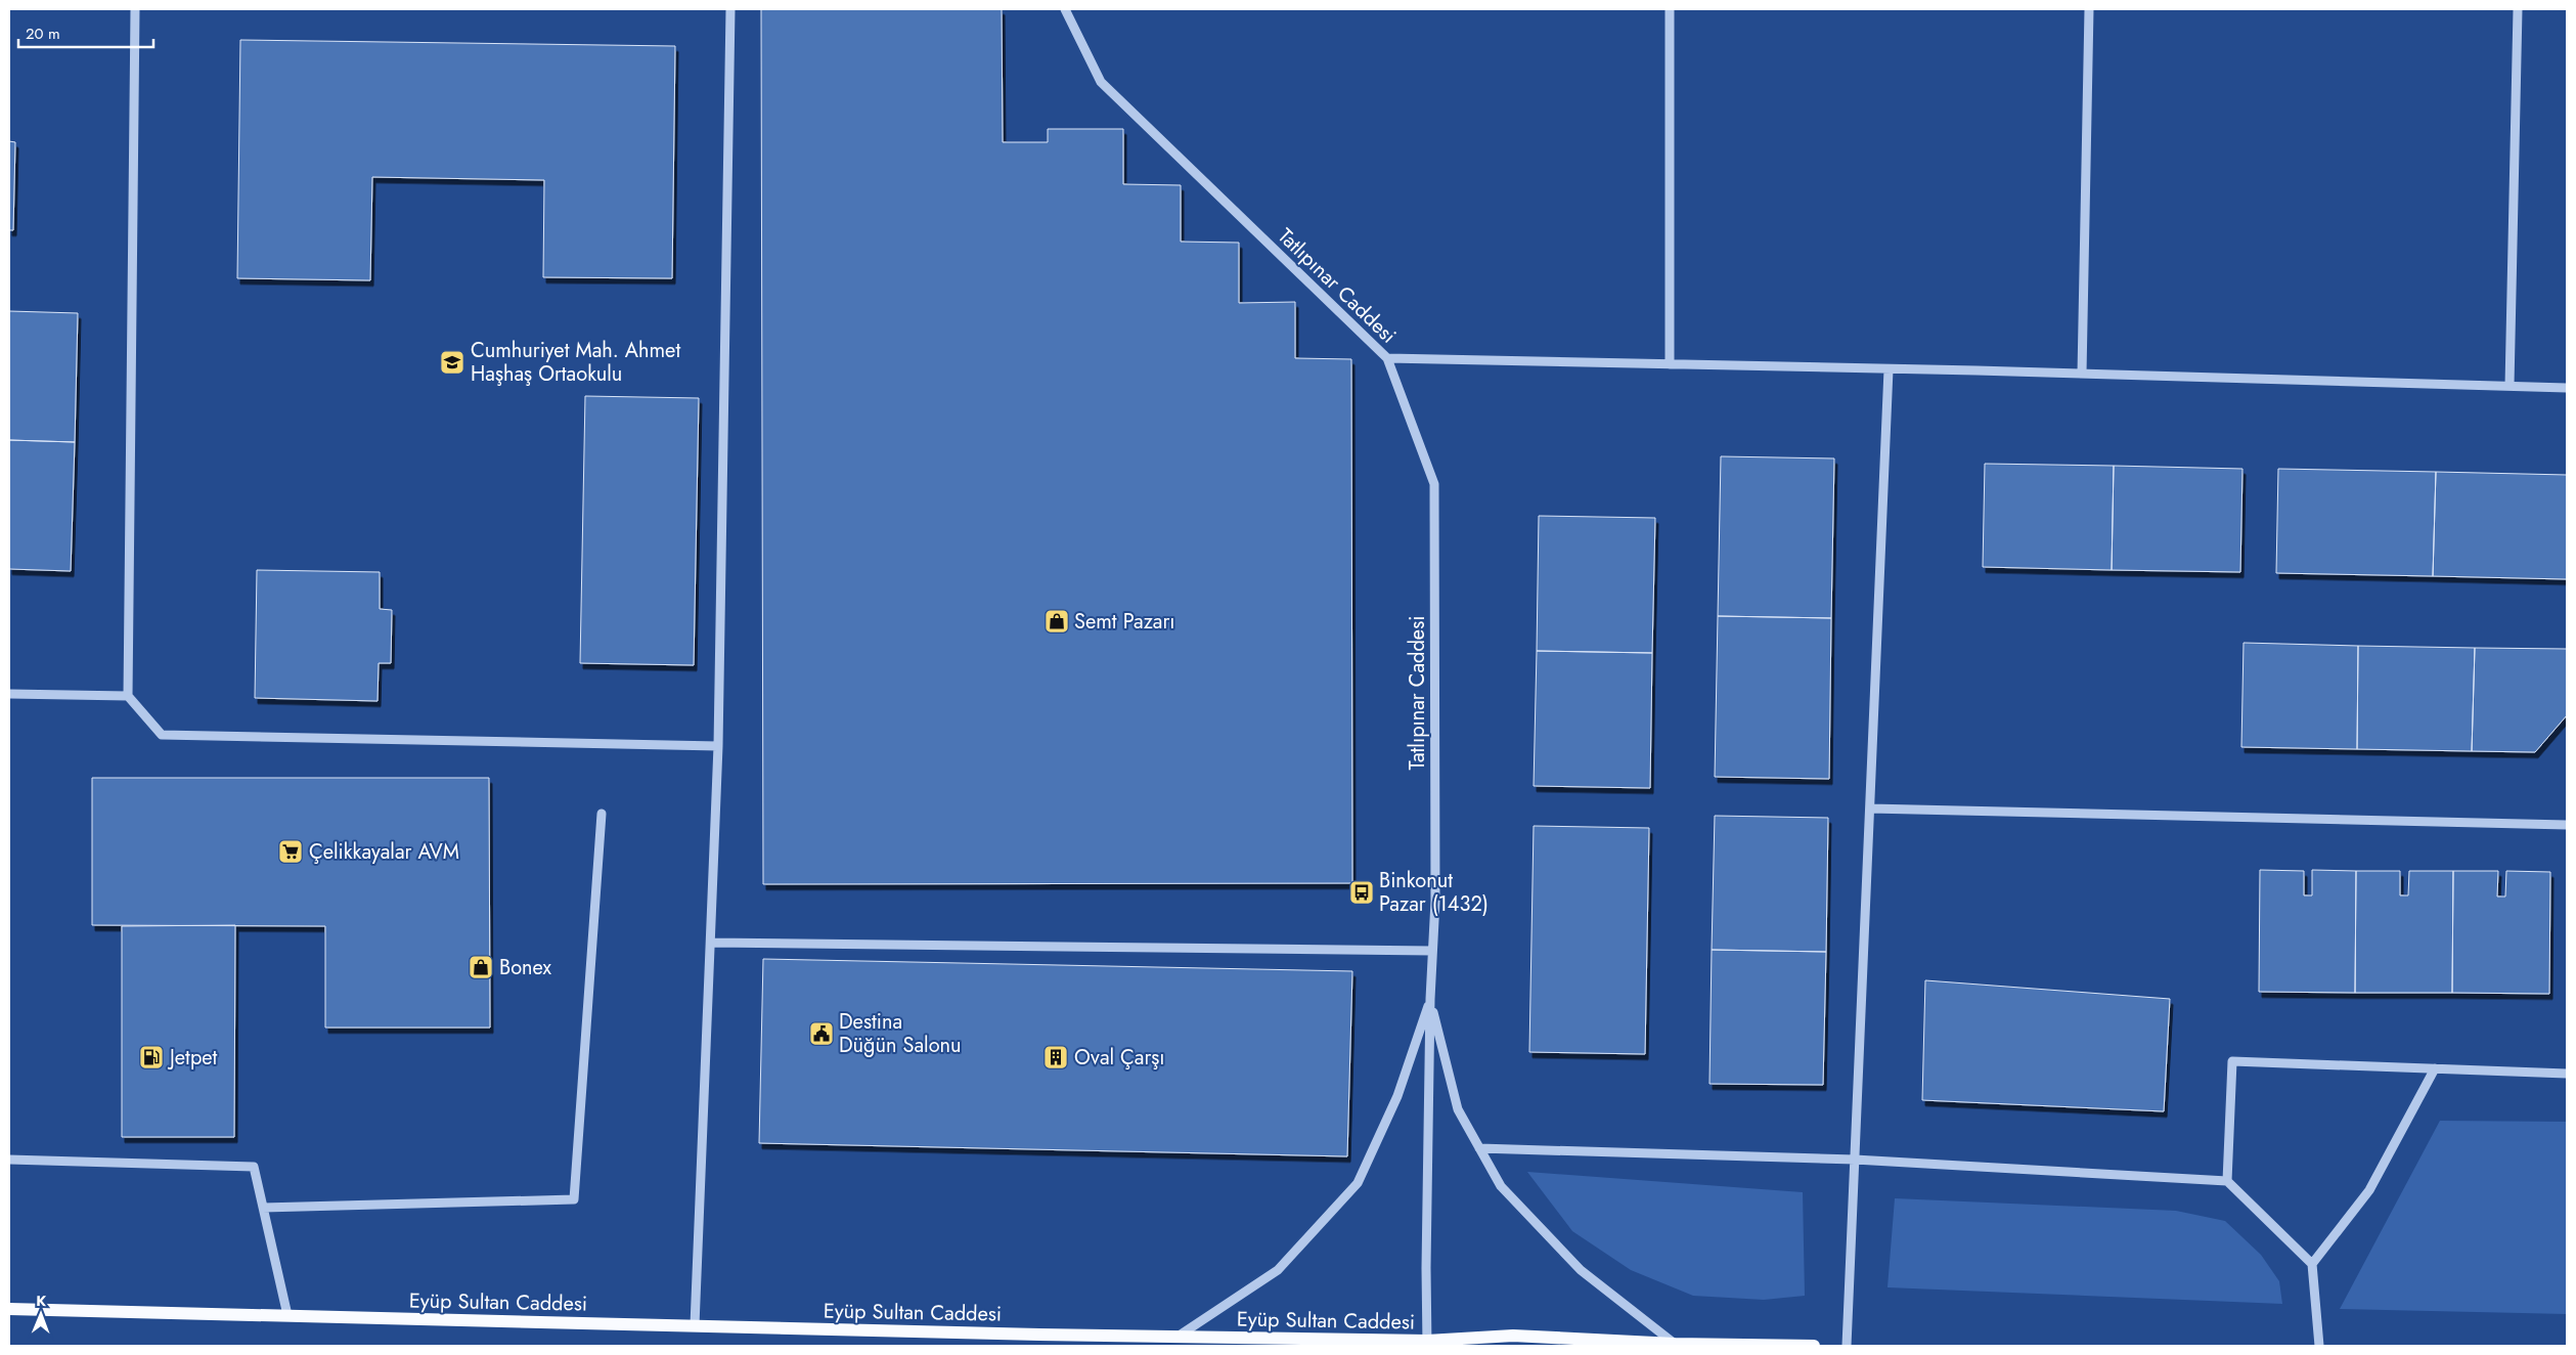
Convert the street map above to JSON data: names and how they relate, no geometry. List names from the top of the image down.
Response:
{
  "streets": {
    "main road": ["Eyüp Sultan Caddesi"],
    "street": ["Tatlıpınar Caddesi"]
  },
  "places": {
    "school or university": ["Cumhuriyet Mah. Ahmet Haşhaş Ortaokulu"],
    "shop": ["Semt Pazarı", "Bonex"],
    "supermarket": ["Çelikkayalar AVM"],
    "bus stop": ["Binkonut Pazar (1432)"],
    "public building": ["Destina Düğün Salonu"],
    "fuel station": ["Jetpet"],
    "building": ["Oval Çarşı"]
  },
  "scale_bar": "20 m",
  "north": "top"
}
